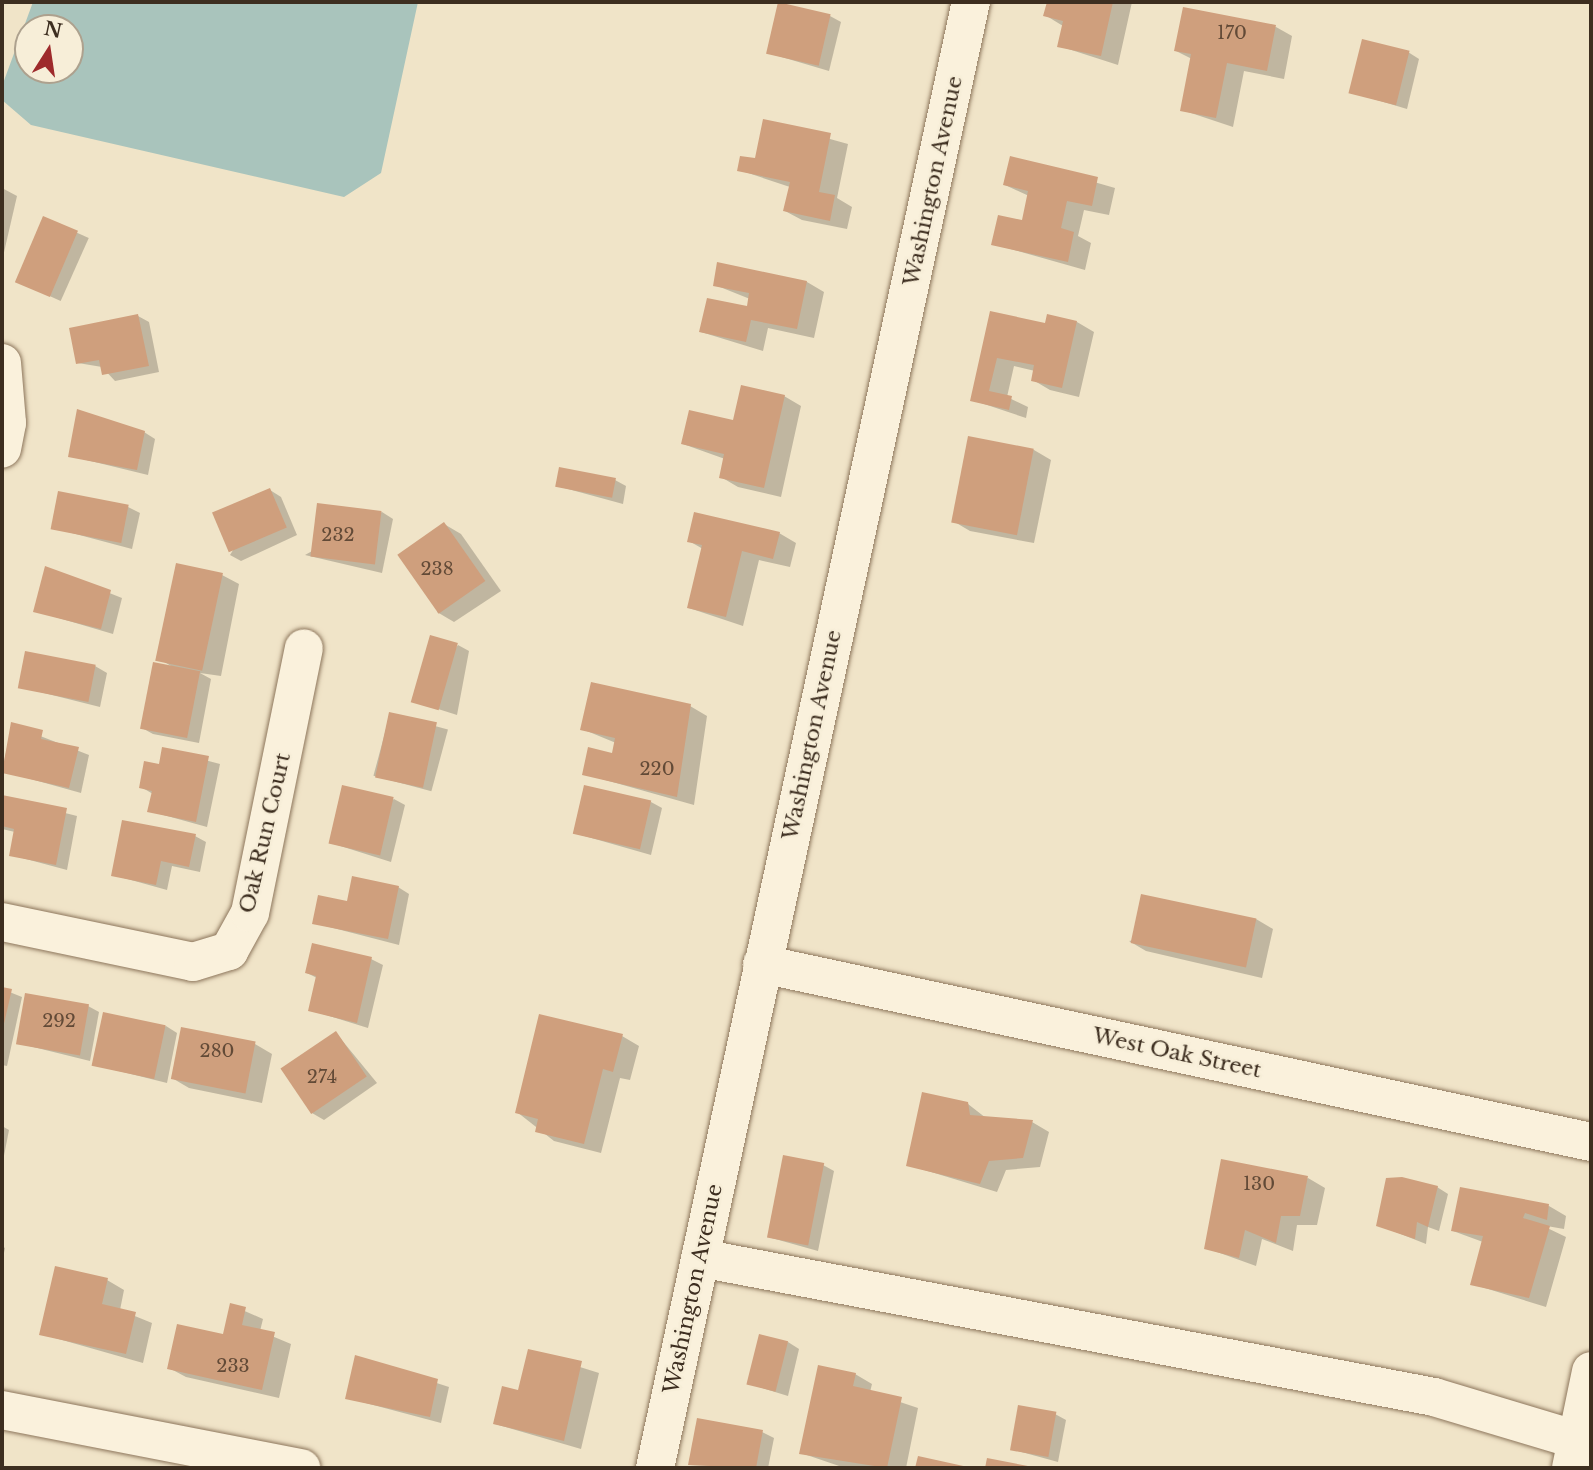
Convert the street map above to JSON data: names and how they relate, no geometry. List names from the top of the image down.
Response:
{
  "streets": {
    "street": ["Washington Avenue", "Oak Run Court", "West Oak Street"]
  },
  "crossings": [
    ["Washington Avenue", "West Oak Street"]
  ],
  "house_numbers": [
    "170",
    "232",
    "238",
    "220",
    "292",
    "280",
    "274",
    "130",
    "233"
  ],
  "north": "top"
}
